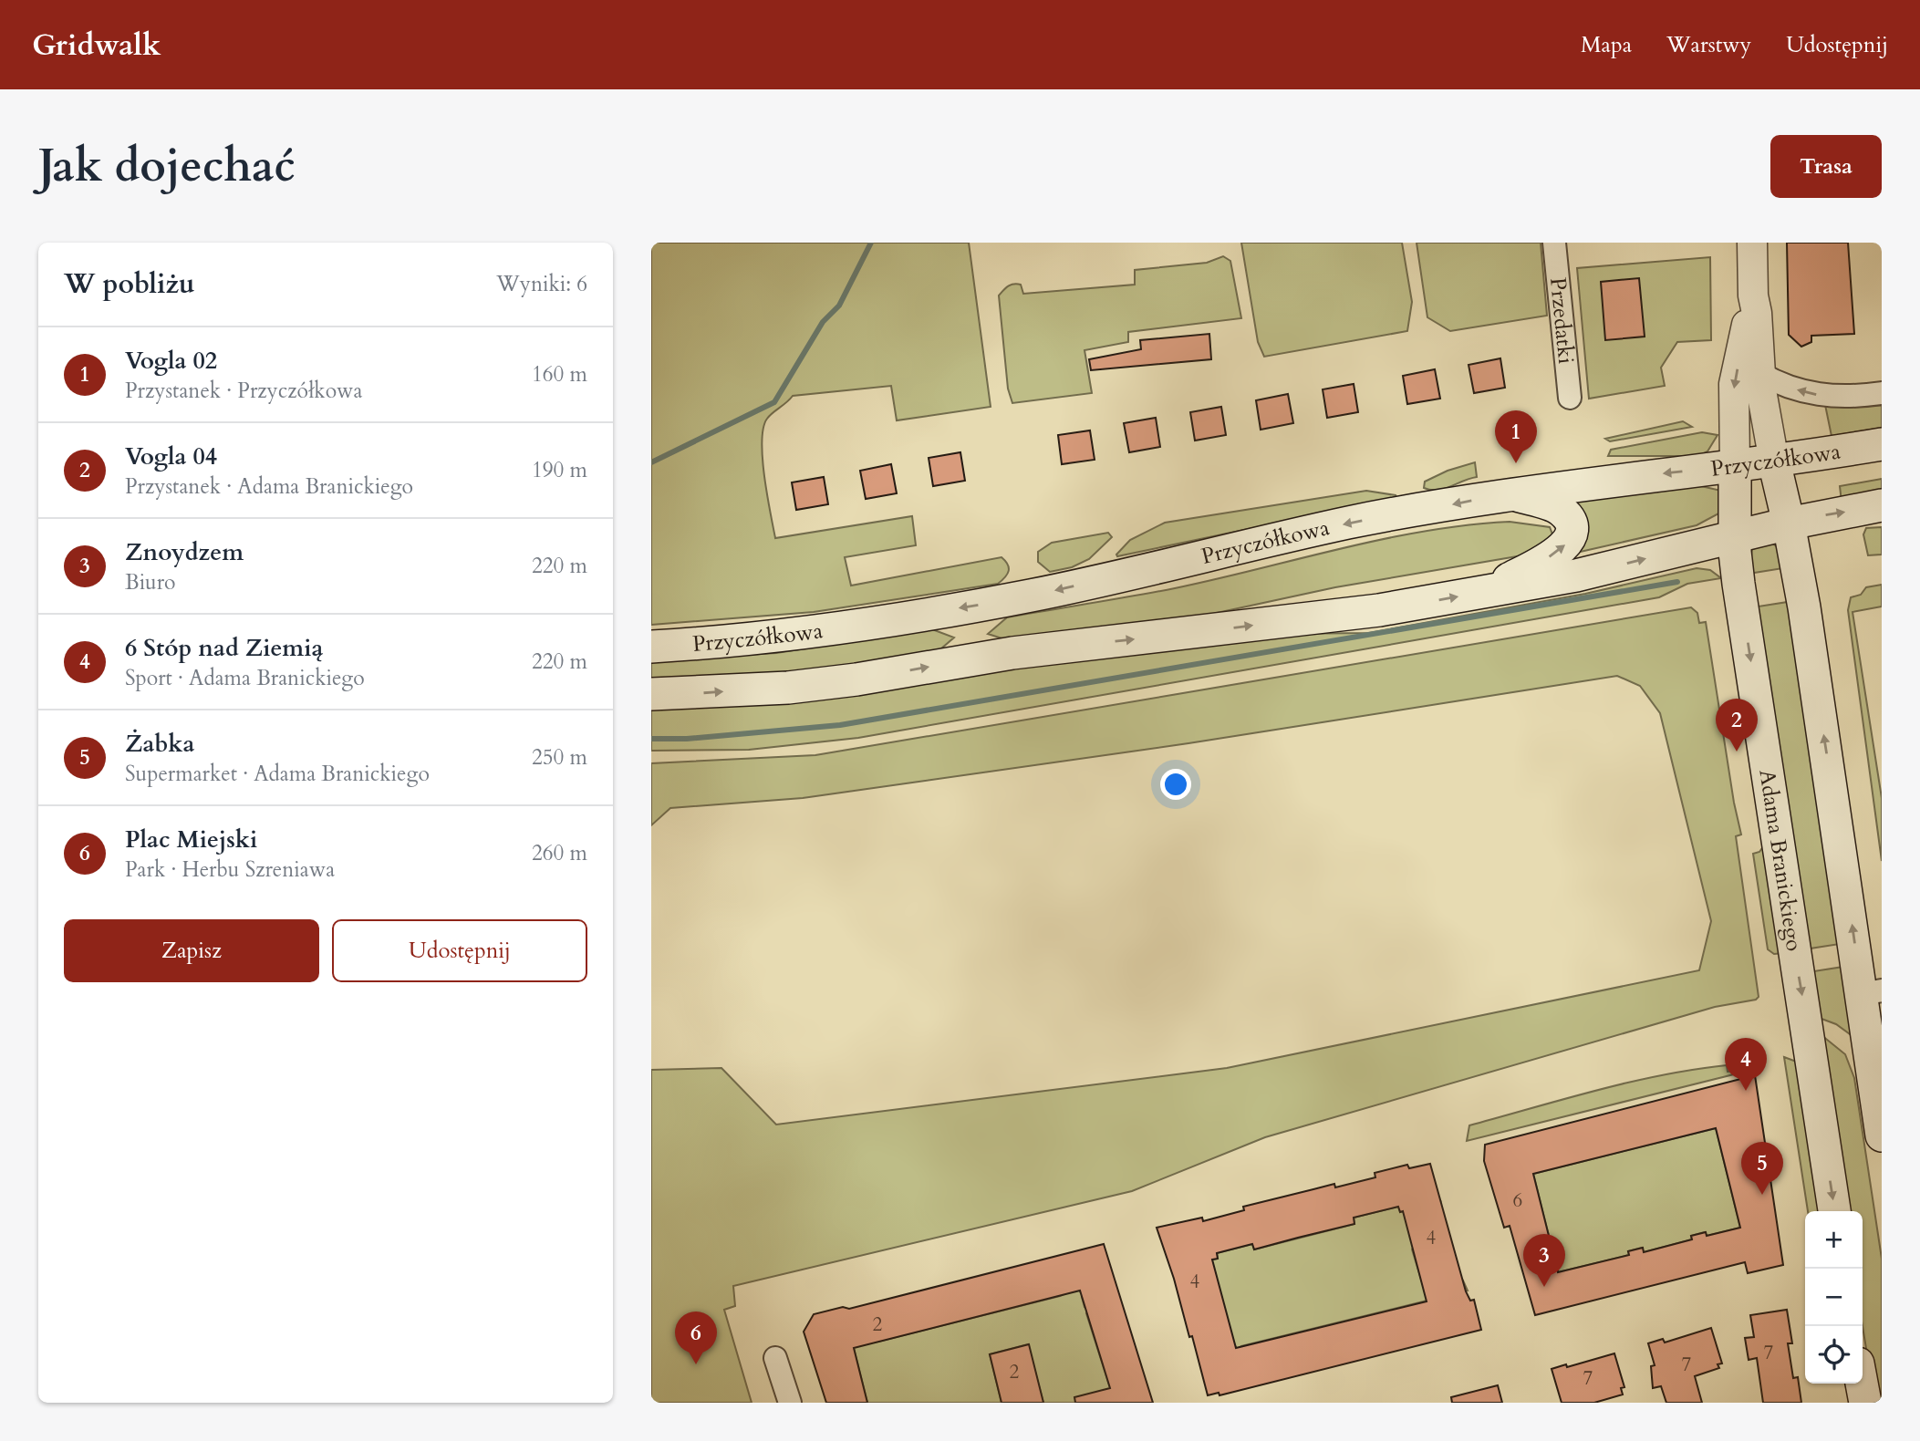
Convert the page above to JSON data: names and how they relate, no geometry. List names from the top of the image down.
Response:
{
  "streets": {
    "main road": ["Przyczółkowa", "Adama Branickiego"],
    "street": ["Przedatki"]
  },
  "crossings": [
    ["Przyczółkowa", "Adama Branickiego"]
  ],
  "house_numbers": [
    "6",
    "4",
    "4",
    "2",
    "7",
    "7",
    "2",
    "7"
  ],
  "page": {
    "header": "Gridwalk",
    "nav": ["Mapa", "Warstwy", "Udostępnij"],
    "buttons": [
      "Trasa",
      ["Zapisz", "Udostępnij"]
    ],
    "title": "Jak dojechać",
    "heading": ["W pobliżu", "Wyniki: 6"],
    "list": [
      {
        "mark": "1",
        "name": "Vogla 02",
        "note": "Przystanek · Przyczółkowa",
        "value": "160 m"
      },
      {
        "mark": "2",
        "name": "Vogla 04",
        "note": "Przystanek · Adama Branickiego",
        "value": "190 m"
      },
      {
        "mark": "3",
        "name": "Znoydzem",
        "note": "Biuro",
        "value": "220 m"
      },
      {
        "mark": "4",
        "name": "6 Stóp nad Ziemią",
        "note": "Sport · Adama Branickiego",
        "value": "220 m"
      },
      {
        "mark": "5",
        "name": "Żabka",
        "note": "Supermarket · Adama Branickiego",
        "value": "250 m"
      },
      {
        "mark": "6",
        "name": "Plac Miejski",
        "note": "Park · Herbu Szreniawa",
        "value": "260 m"
      }
    ],
    "pins": [
      "1",
      "2",
      "4",
      "5",
      "3",
      "6"
    ],
    "map_buttons": ["+", "−"]
  }
}
